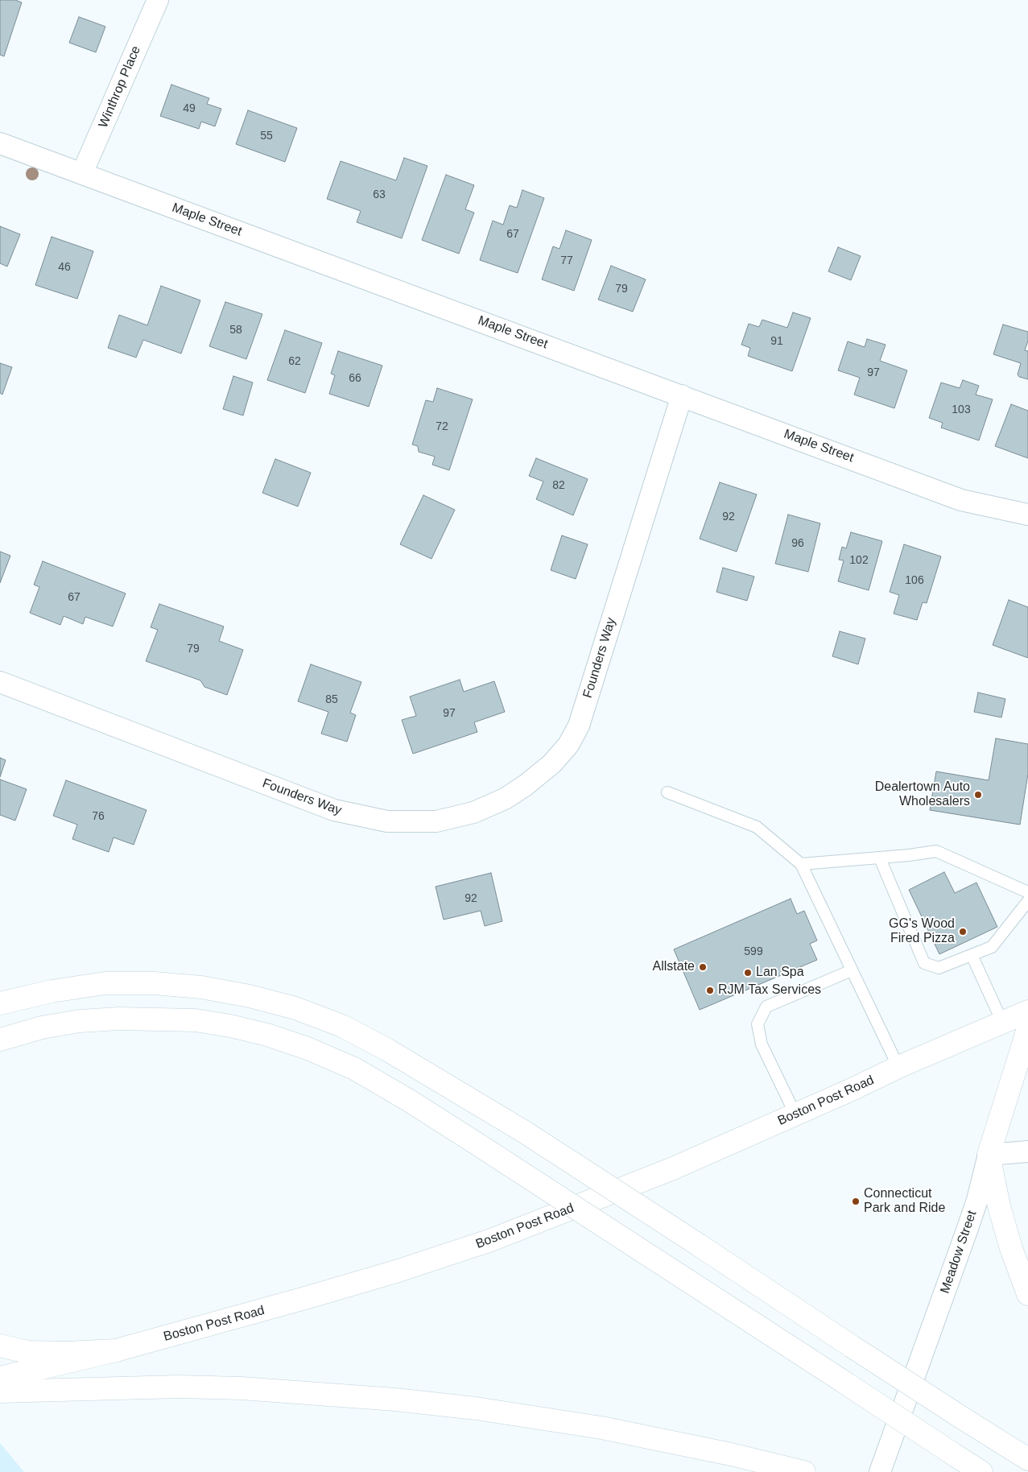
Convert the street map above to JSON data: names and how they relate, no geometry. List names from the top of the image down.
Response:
{
  "streets": {
    "main road": ["Boston Post Road", "Meadow Street"],
    "street": ["Winthrop Place", "Maple Street", "Founders Way"]
  },
  "crossings": [
    ["Winthrop Place", "Maple Street"],
    ["Maple Street", "Founders Way"]
  ],
  "places": [
    "Dealertown Auto Wholesalers",
    "GG's Wood Fired Pizza",
    "Allstate",
    "Lan Spa",
    "RJM Tax Services",
    "Connecticut Park and Ride"
  ],
  "house_numbers": [
    "49",
    "55",
    "63",
    "67",
    "77",
    "46",
    "79",
    "58",
    "91",
    "62",
    "97",
    "66",
    "103",
    "72",
    "82",
    "92",
    "96",
    "102",
    "106",
    "67",
    "79",
    "85",
    "97",
    "76",
    "92",
    "599"
  ]
}
